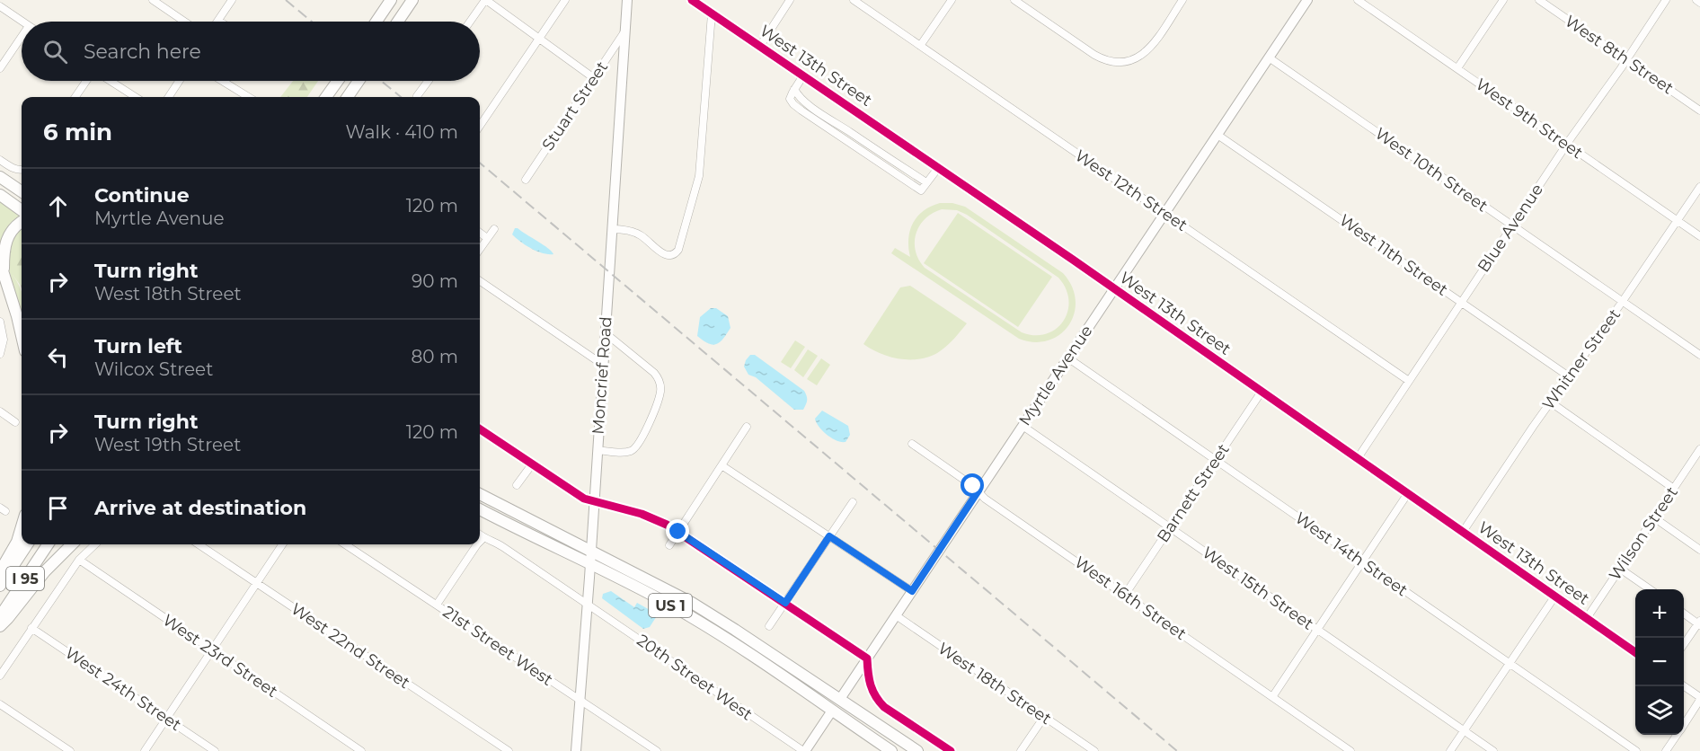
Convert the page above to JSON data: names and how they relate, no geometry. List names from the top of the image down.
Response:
{
  "streets": {
    "highway": ["I 95", "US 1"],
    "main road": ["Moncrief Road", "Myrtle Avenue"],
    "street": [
      "West 8th Street",
      "West 13th Street",
      "Stuart Street",
      "West 9th Street",
      "West 10th Street",
      "West 12th Street",
      "Blue Avenue",
      "West 11th Street",
      "Whitner Street",
      "Barnett Street",
      "Wilson Street",
      "West 14th Street",
      "West 15th Street",
      "West 16th Street",
      "West 22nd Street",
      "21st Street West",
      "West 23rd Street",
      "20th Street West",
      "West 18th Street",
      "West 24th Street"
    ]
  },
  "crossings": [
    ["West 8th Street", "Blue Avenue"],
    ["West 13th Street", "Blue Avenue"],
    ["West 13th Street", "Whitner Street"],
    ["West 13th Street", "Myrtle Avenue"],
    ["West 13th Street", "Barnett Street"],
    ["West 13th Street", "Wilson Street"],
    ["Stuart Street", "Moncrief Road"],
    ["West 9th Street", "Blue Avenue"],
    ["West 9th Street", "Whitner Street"],
    ["West 10th Street", "Blue Avenue"],
    ["West 10th Street", "Whitner Street"],
    ["West 10th Street", "Myrtle Avenue"],
    ["West 12th Street", "Blue Avenue"],
    ["West 12th Street", "Myrtle Avenue"],
    ["Blue Avenue", "West 11th Street"],
    ["West 11th Street", "Whitner Street"],
    ["West 11th Street", "Myrtle Avenue"],
    ["Moncrief Road", "US 1"],
    ["Moncrief Road", "21st Street West"],
    ["Moncrief Road", "20th Street West"],
    ["Myrtle Avenue", "West 14th Street"],
    ["Myrtle Avenue", "West 15th Street"],
    ["Myrtle Avenue", "West 16th Street"],
    ["Myrtle Avenue", "US 1"],
    ["Myrtle Avenue", "20th Street West"],
    ["Myrtle Avenue", "West 18th Street"],
    ["Barnett Street", "West 14th Street"],
    ["Barnett Street", "West 15th Street"],
    ["Barnett Street", "West 16th Street"]
  ],
  "page": {
    "search": "Search here",
    "heading": ["6 min", "Walk · 410 m"],
    "list": [
      ["Continue", "Myrtle Avenue", "120 m"],
      ["Turn right", "West 18th Street", "90 m"],
      ["Turn left", "Wilcox Street", "80 m"],
      ["Turn right", "West 19th Street", "120 m"],
      "Arrive at destination"
    ],
    "map_buttons": ["+", "−"]
  }
}
